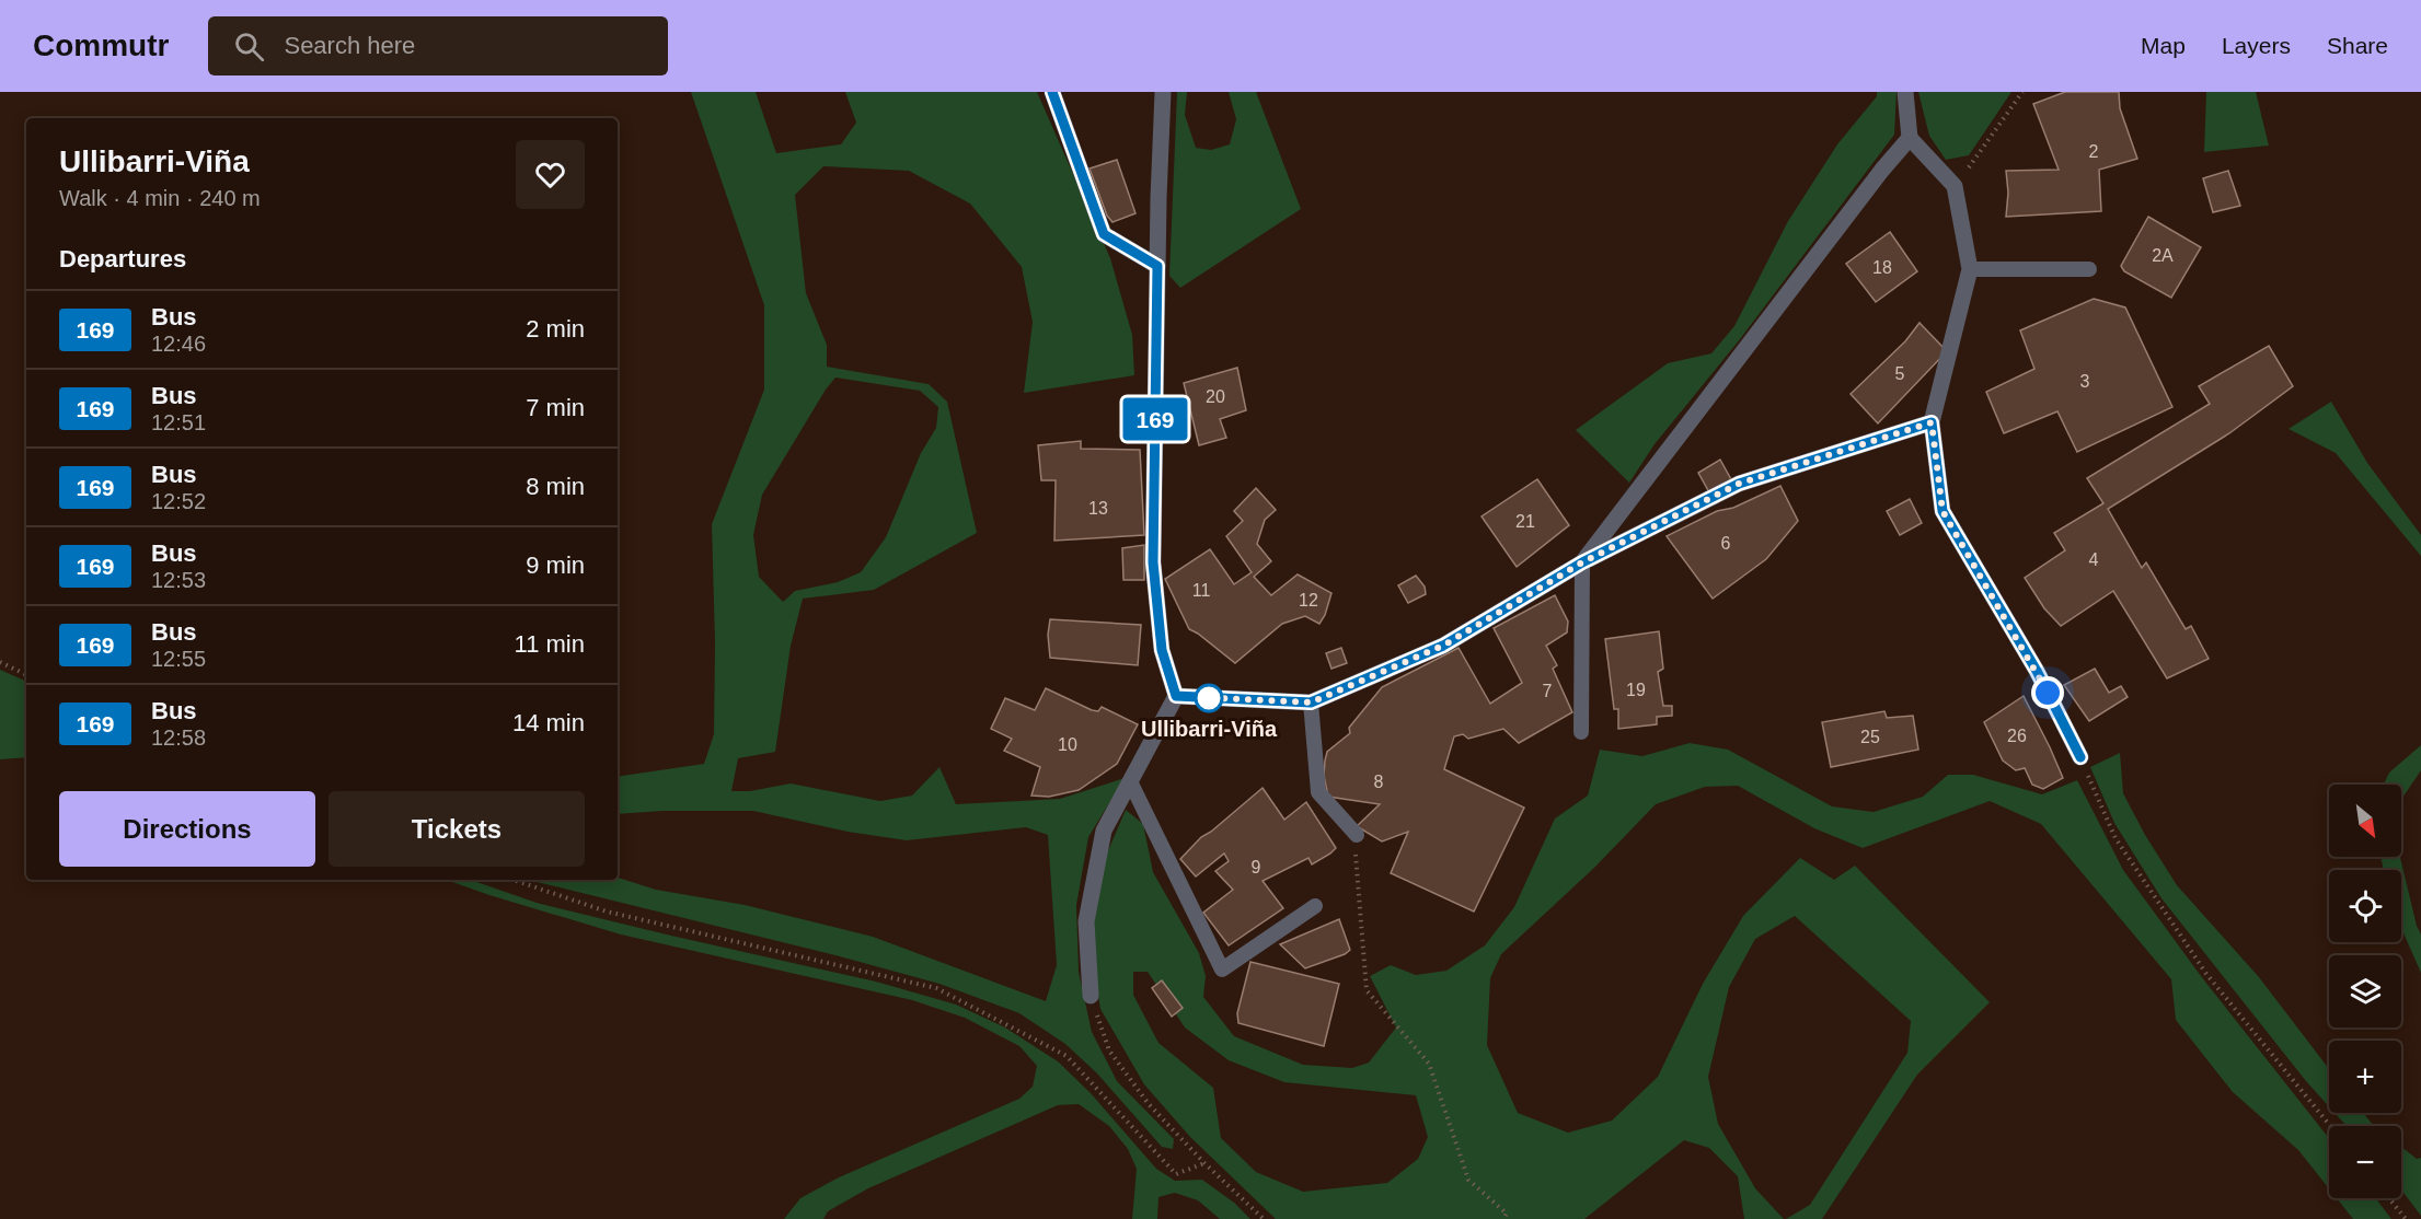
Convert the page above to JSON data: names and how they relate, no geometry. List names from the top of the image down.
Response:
{
  "places": ["Ullibarri-Viña"],
  "lines": ["bus line 169"],
  "house_numbers": [
    "2",
    "2A",
    "18",
    "5",
    "3",
    "20",
    "13",
    "21",
    "6",
    "4",
    "11",
    "12",
    "19",
    "7",
    "26",
    "25",
    "10",
    "8",
    "9"
  ],
  "north": "bottom right",
  "page": {
    "header": "Commutr",
    "search": "Search here",
    "nav": ["Map", "Layers", "Share"],
    "on_map": "169",
    "heading": [
      ["Ullibarri-Viña", "Walk · 4 min · 240 m"],
      "Departures"
    ],
    "list": [
      {
        "mark": "169",
        "name": "Bus",
        "note": "12:46",
        "value": "2 min"
      },
      {
        "mark": "169",
        "name": "Bus",
        "note": "12:51",
        "value": "7 min"
      },
      {
        "mark": "169",
        "name": "Bus",
        "note": "12:52",
        "value": "8 min"
      },
      {
        "mark": "169",
        "name": "Bus",
        "note": "12:53",
        "value": "9 min"
      },
      {
        "mark": "169",
        "name": "Bus",
        "note": "12:55",
        "value": "11 min"
      },
      {
        "mark": "169",
        "name": "Bus",
        "note": "12:58",
        "value": "14 min"
      }
    ],
    "buttons": ["Directions", "Tickets"],
    "map_buttons": ["+", "−"]
  }
}
